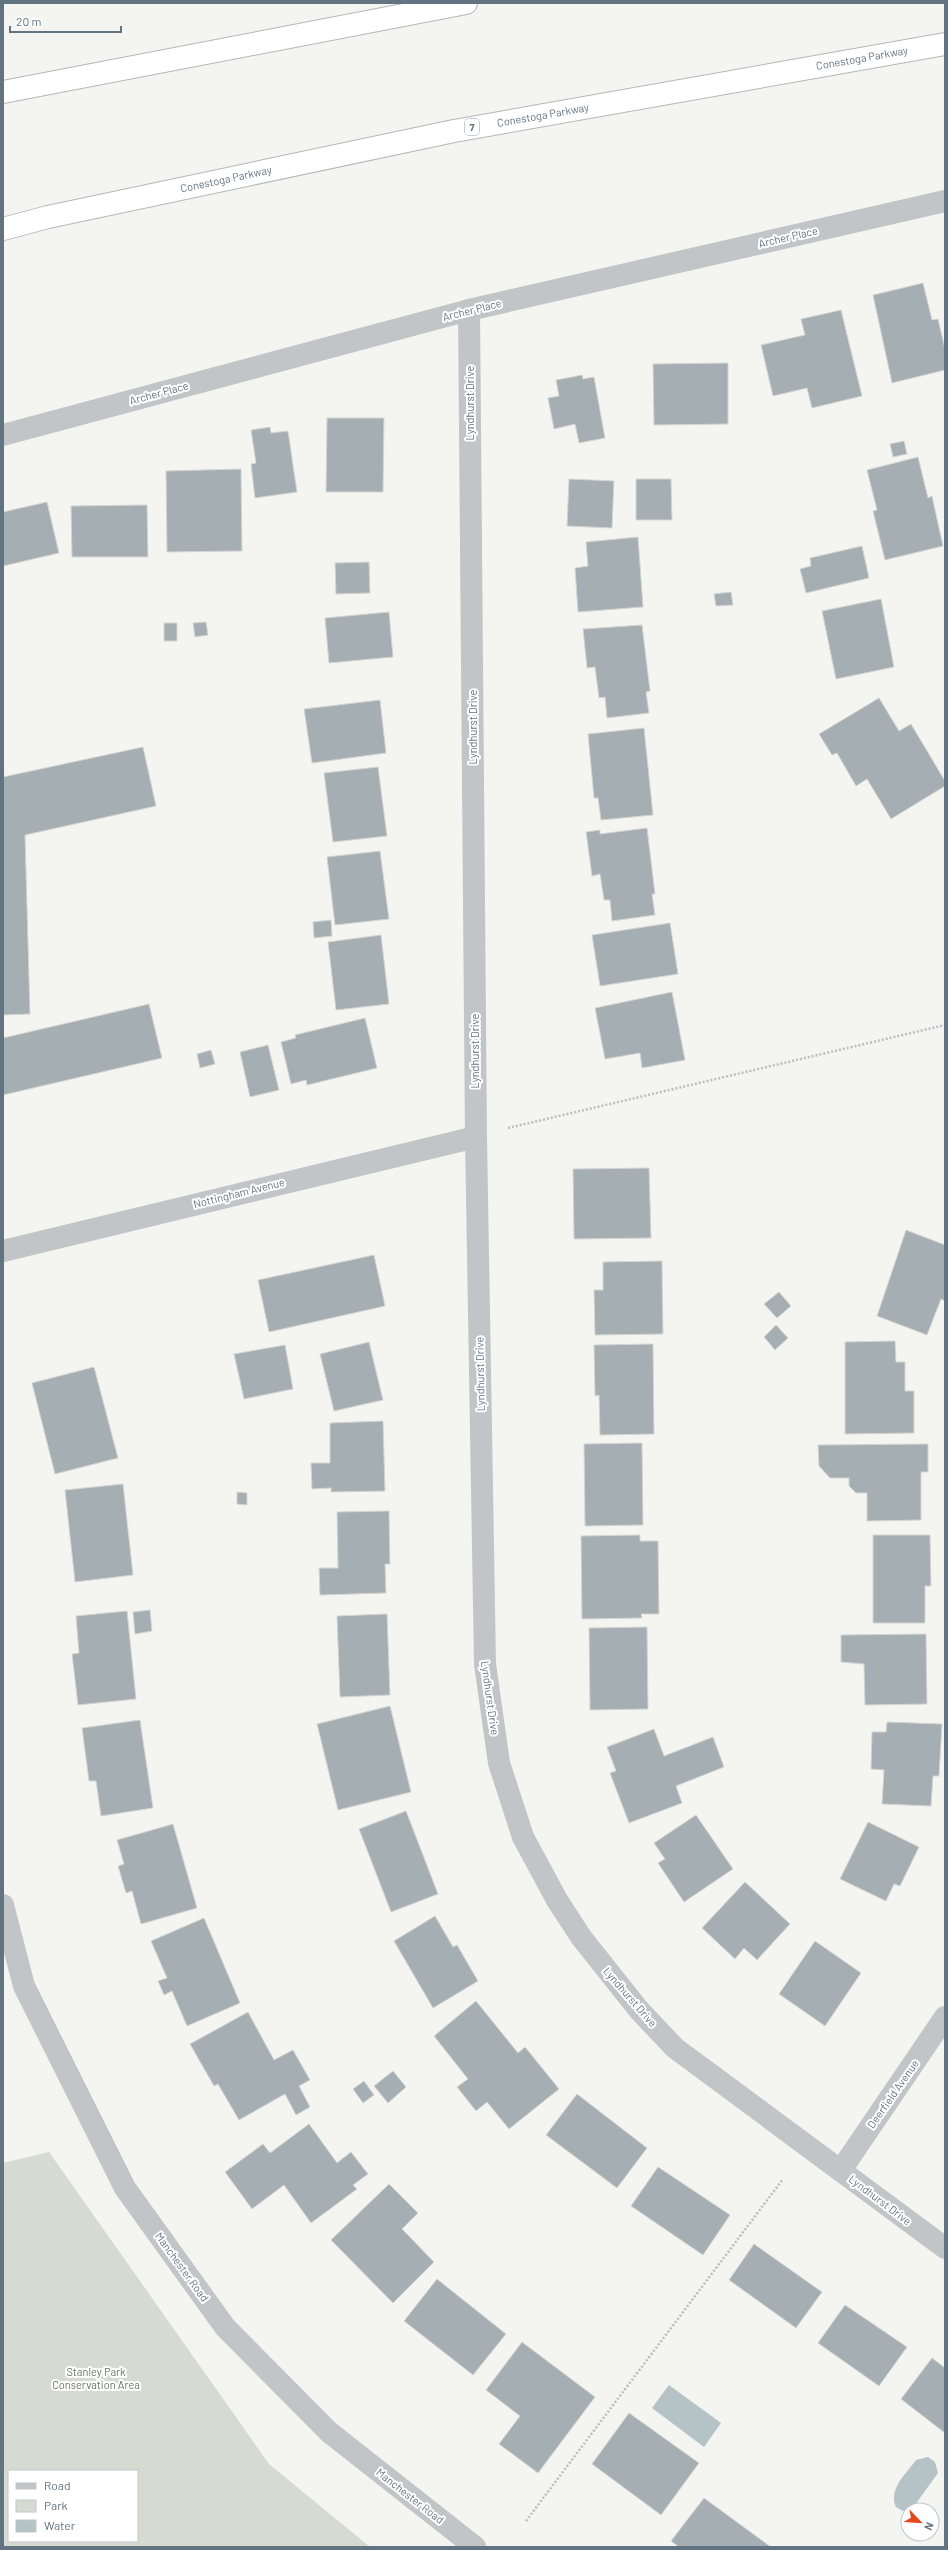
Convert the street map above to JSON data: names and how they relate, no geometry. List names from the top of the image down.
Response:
{
  "streets": {
    "highway": ["Conestoga Parkway", "7"],
    "street": [
      "Archer Place",
      "Lyndhurst Drive",
      "Nottingham Avenue",
      "Deerfield Avenue",
      "Manchester Road"
    ]
  },
  "crossings": [
    ["Archer Place", "Lyndhurst Drive"],
    ["Lyndhurst Drive", "Nottingham Avenue"],
    ["Lyndhurst Drive", "Deerfield Avenue"]
  ],
  "parks": ["Stanley Park Conservation Area"],
  "legend": ["Road", "Park", "Water"],
  "scale_bar": "20 m",
  "north": "bottom right"
}
